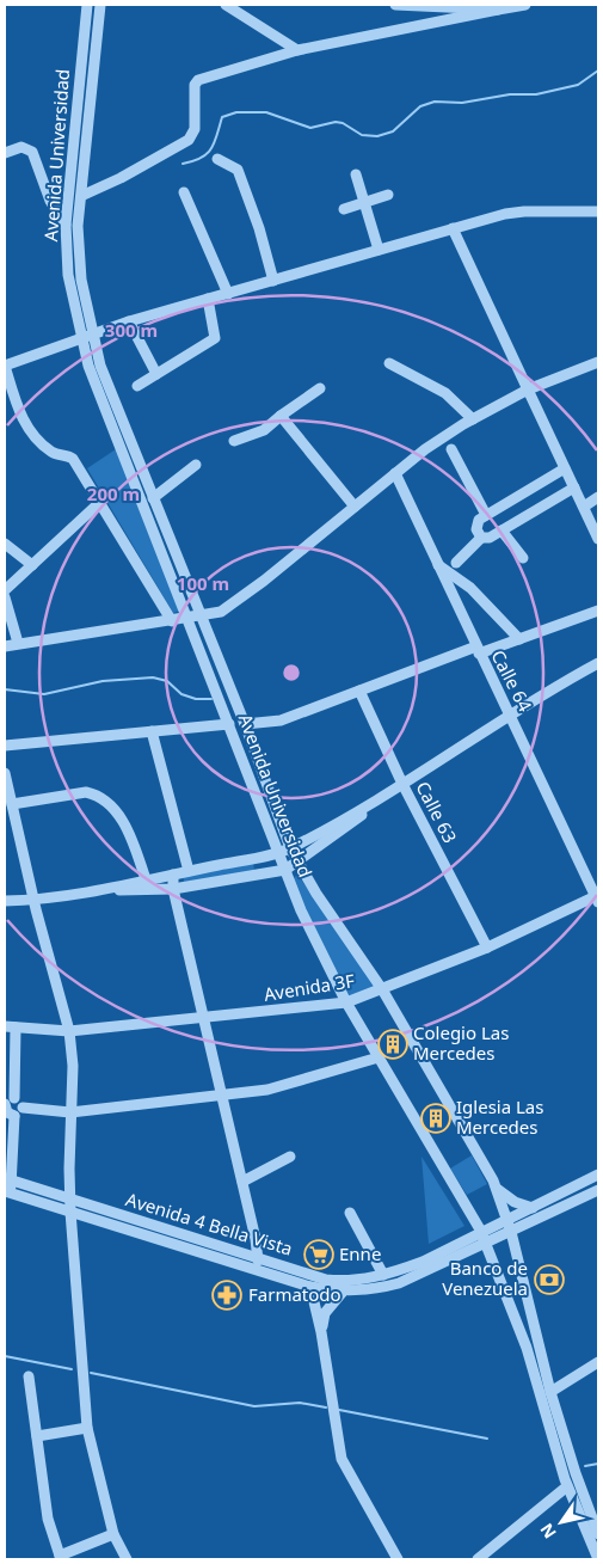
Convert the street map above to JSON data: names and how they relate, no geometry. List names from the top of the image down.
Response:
{
  "streets": {
    "street": [
      "Avenida Universidad",
      "Calle 64",
      "Calle 63",
      "Avenida 3F",
      "Avenida 4 Bella Vista"
    ]
  },
  "crossings": [
    ["Avenida Universidad", "Avenida 3F"],
    ["Avenida Universidad", "Avenida 4 Bella Vista"],
    ["Calle 64", "Avenida 3F"],
    ["Calle 63", "Avenida 3F"]
  ],
  "places": {
    "building": ["Colegio Las Mercedes", "Iglesia Las Mercedes"],
    "supermarket": ["Enne"],
    "bank": ["Banco de Venezuela"],
    "pharmacy": ["Farmatodo"]
  },
  "north": "bottom left",
  "rings": ["300 m", "200 m", "100 m"]
}
